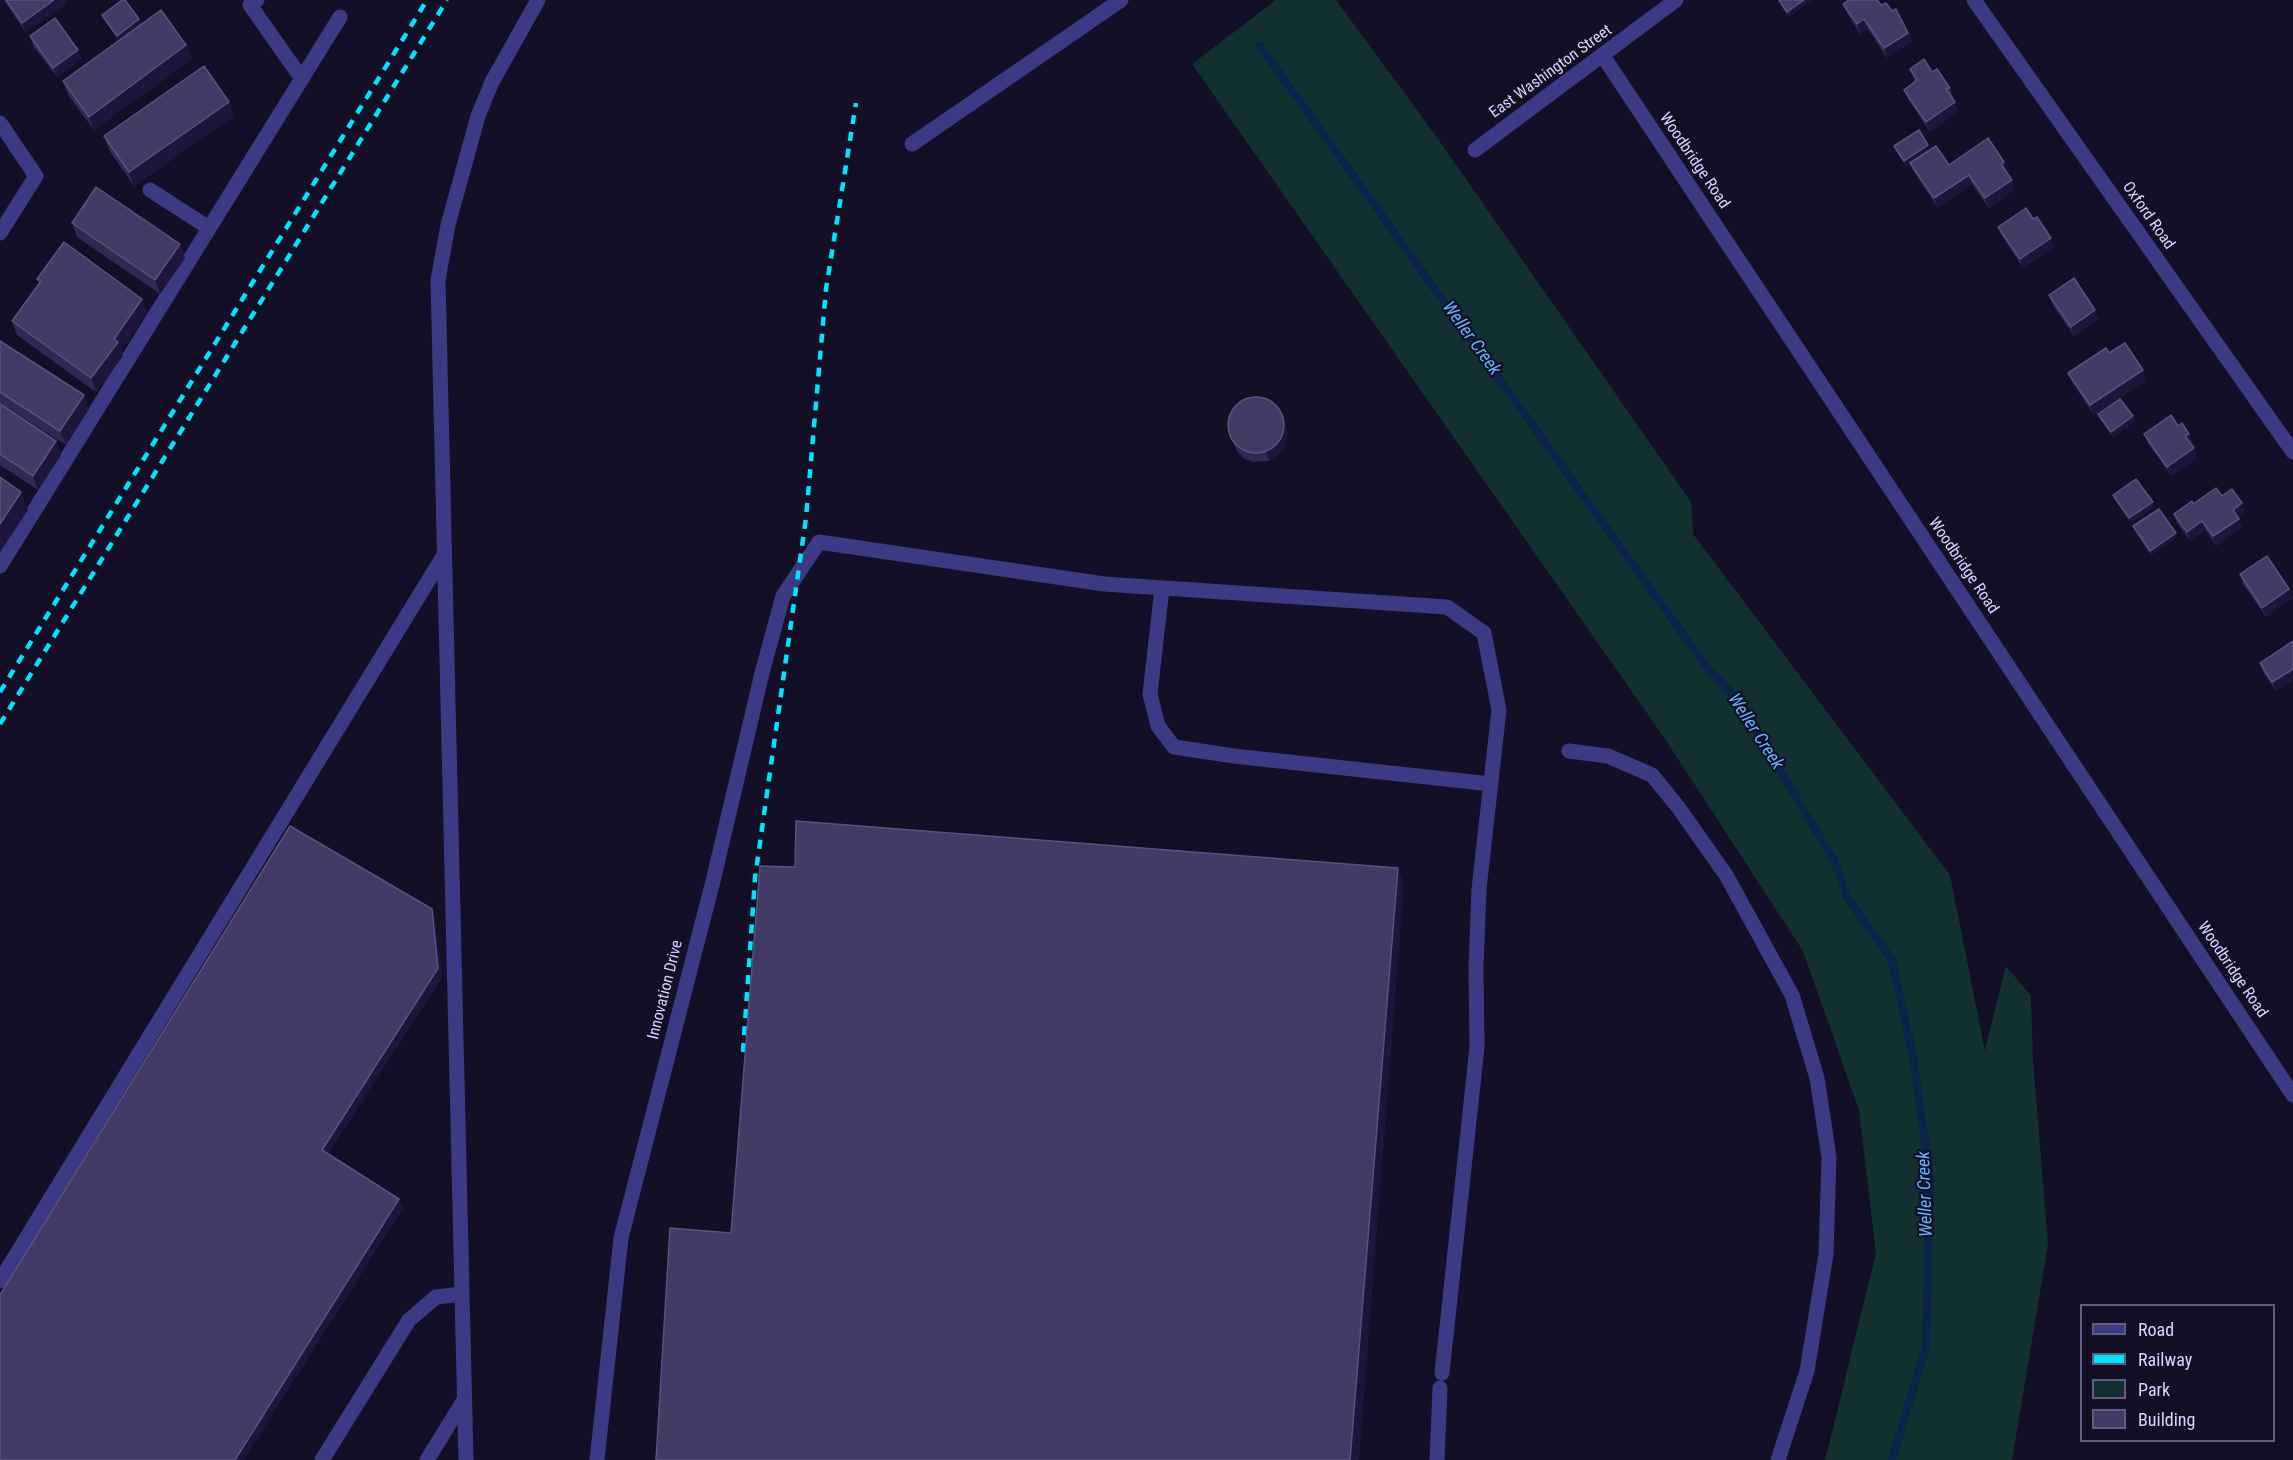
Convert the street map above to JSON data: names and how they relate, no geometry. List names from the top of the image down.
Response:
{
  "streets": {
    "street": [
      "East Washington Street",
      "Woodbridge Road",
      "Oxford Road",
      "Innovation Drive"
    ]
  },
  "crossings": [
    ["East Washington Street", "Woodbridge Road"]
  ],
  "water": ["Weller Creek"],
  "legend": [
    "Road",
    "Railway",
    "Park",
    "Building"
  ]
}
